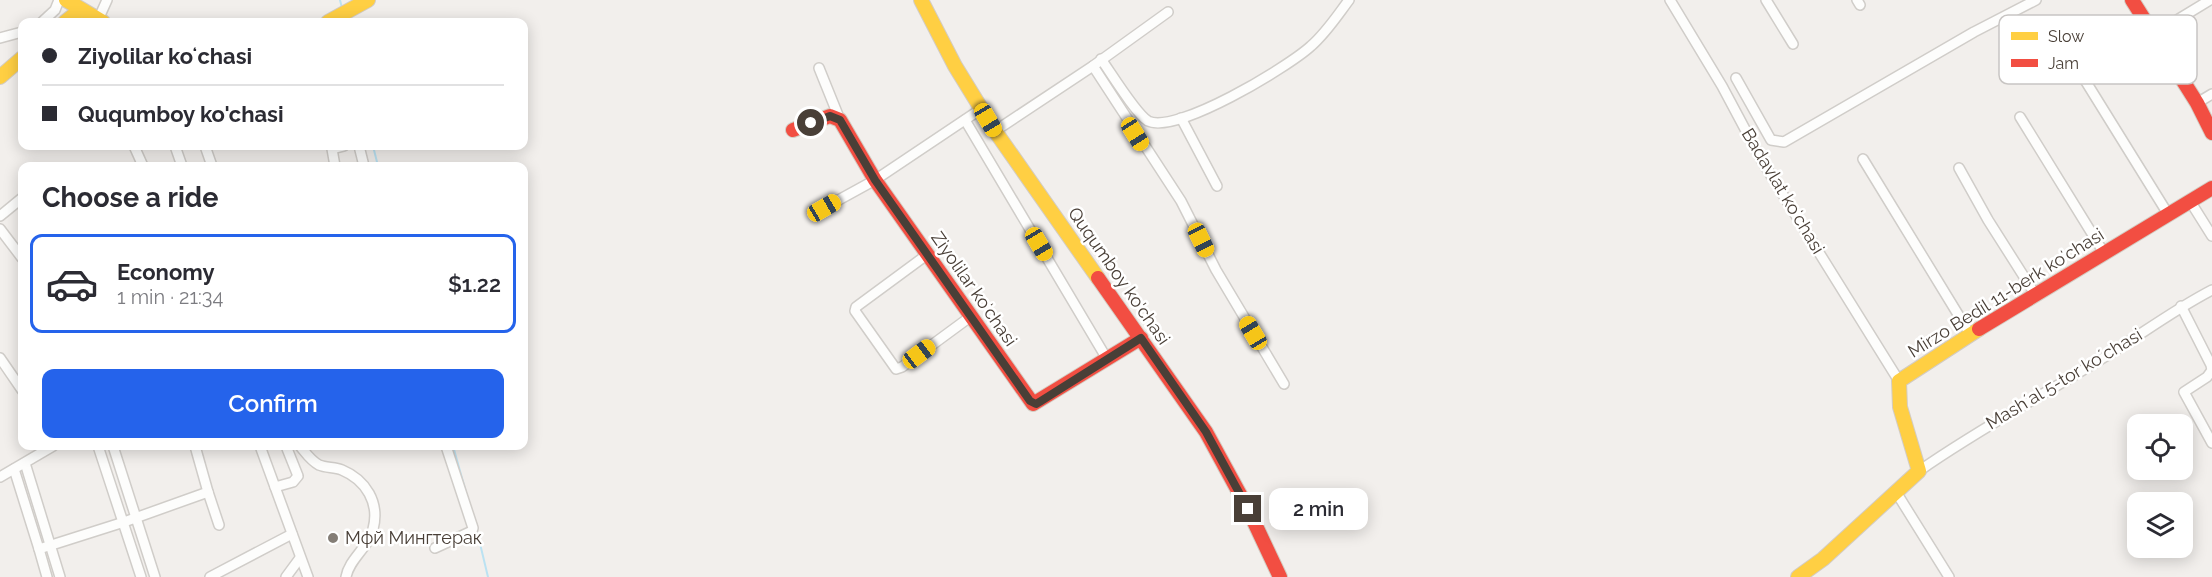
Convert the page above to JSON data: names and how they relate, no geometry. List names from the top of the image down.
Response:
{
  "streets": {
    "street": [
      "Badavlat koʻchasi",
      "Ququmboy ko'chasi",
      "Ziyolilar koʻchasi",
      "Mirzo Bedil 11-berk koʻchasi",
      "Mashʼal 5-tor koʼchasi"
    ]
  },
  "crossings": [
    ["Badavlat koʻchasi", "Mirzo Bedil 11-berk koʻchasi"],
    ["Mirzo Bedil 11-berk koʻchasi", "Mashʼal 5-tor koʼchasi"]
  ],
  "places": ["Мфй Мингтерак"],
  "legend": ["Slow", "Jam"],
  "page": {
    "banner": ["Ziyolilar koʻchasi", "Ququmboy ko'chasi"],
    "heading": "Choose a ride",
    "list": [
      {
        "name": "Economy",
        "note": "1 min · 21:34",
        "value": "$1.22"
      }
    ],
    "buttons": "Confirm",
    "bubble": "2 min"
  }
}
